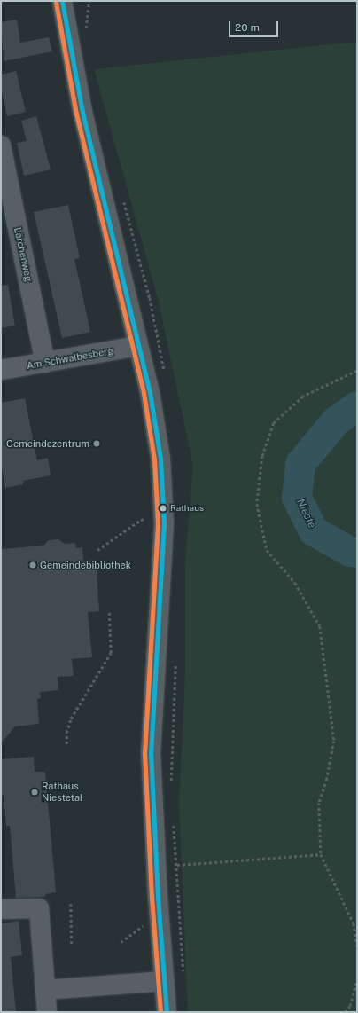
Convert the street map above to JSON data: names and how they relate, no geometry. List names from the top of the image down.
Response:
{
  "streets": {
    "street": ["Lärchenweg", "Am Schwalbesberg"]
  },
  "crossings": [
    ["Lärchenweg", "Am Schwalbesberg"]
  ],
  "water": ["Nieste"],
  "places": [
    "Gemeindezentrum",
    "Rathaus",
    "Gemeindebibliothek",
    "Rathaus Niestetal"
  ],
  "scale_bar": "20 m"
}
